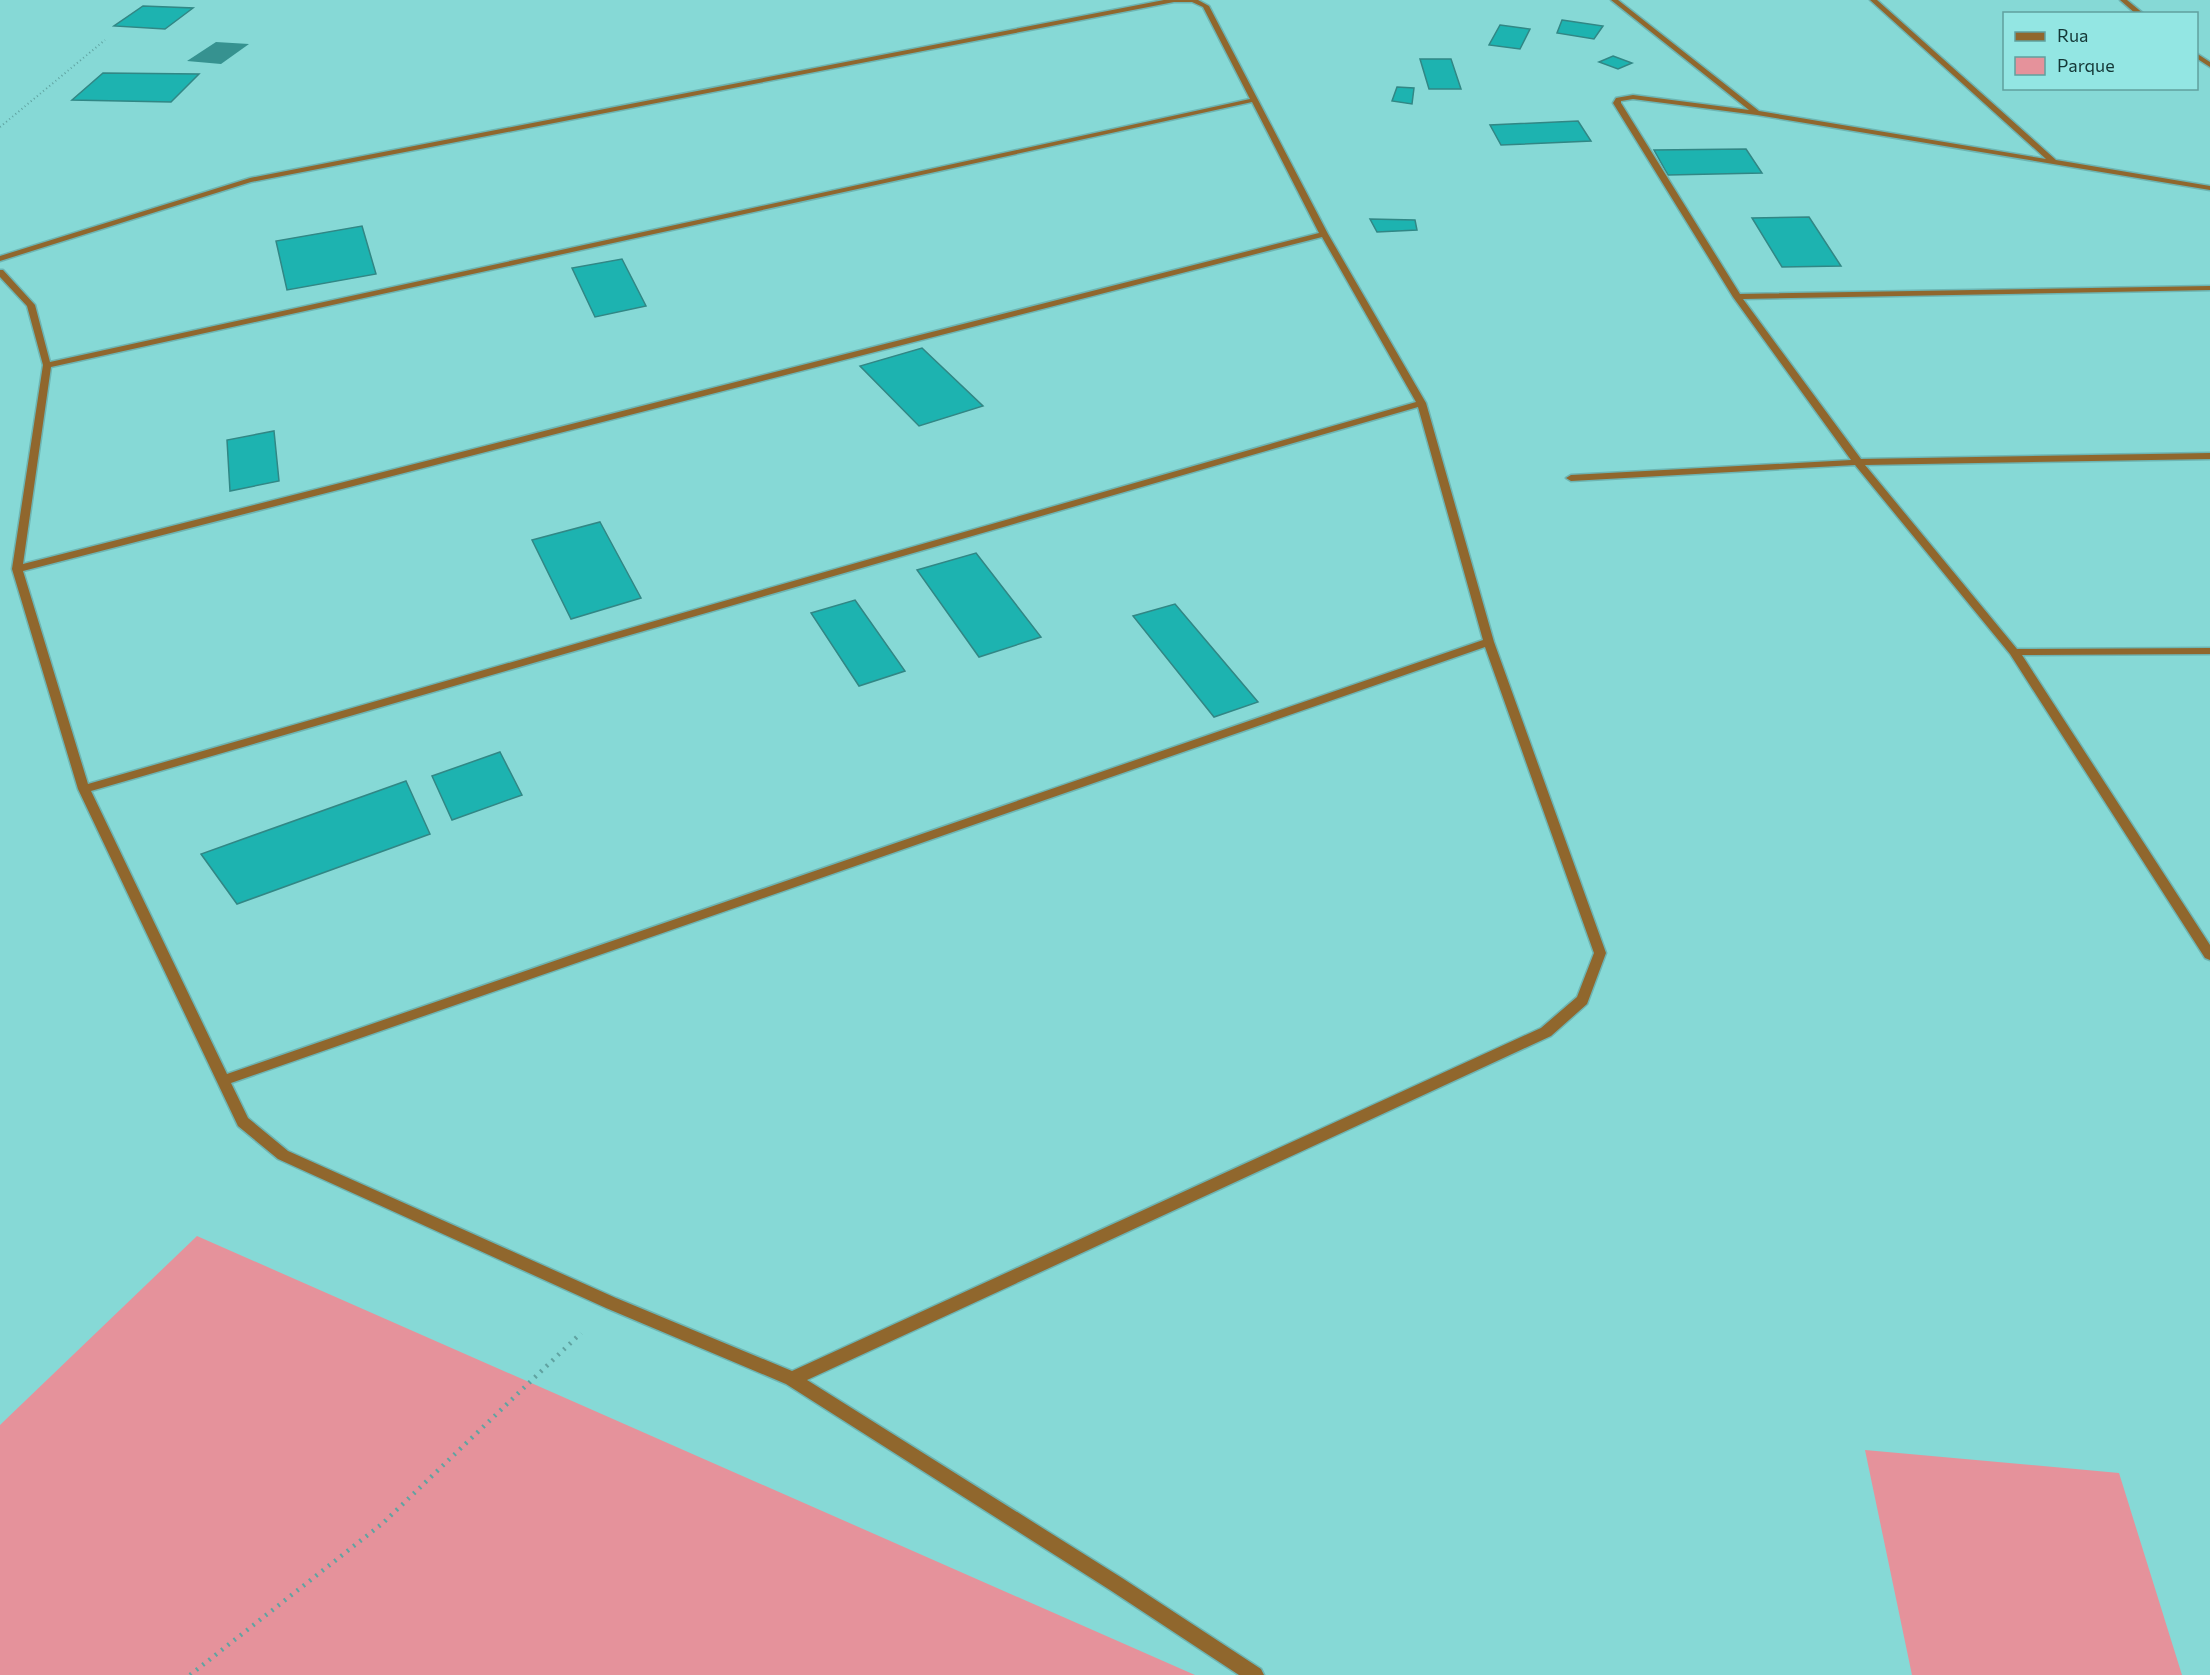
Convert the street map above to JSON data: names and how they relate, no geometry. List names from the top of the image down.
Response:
{
  "legend": ["Rua", "Parque"]
}
